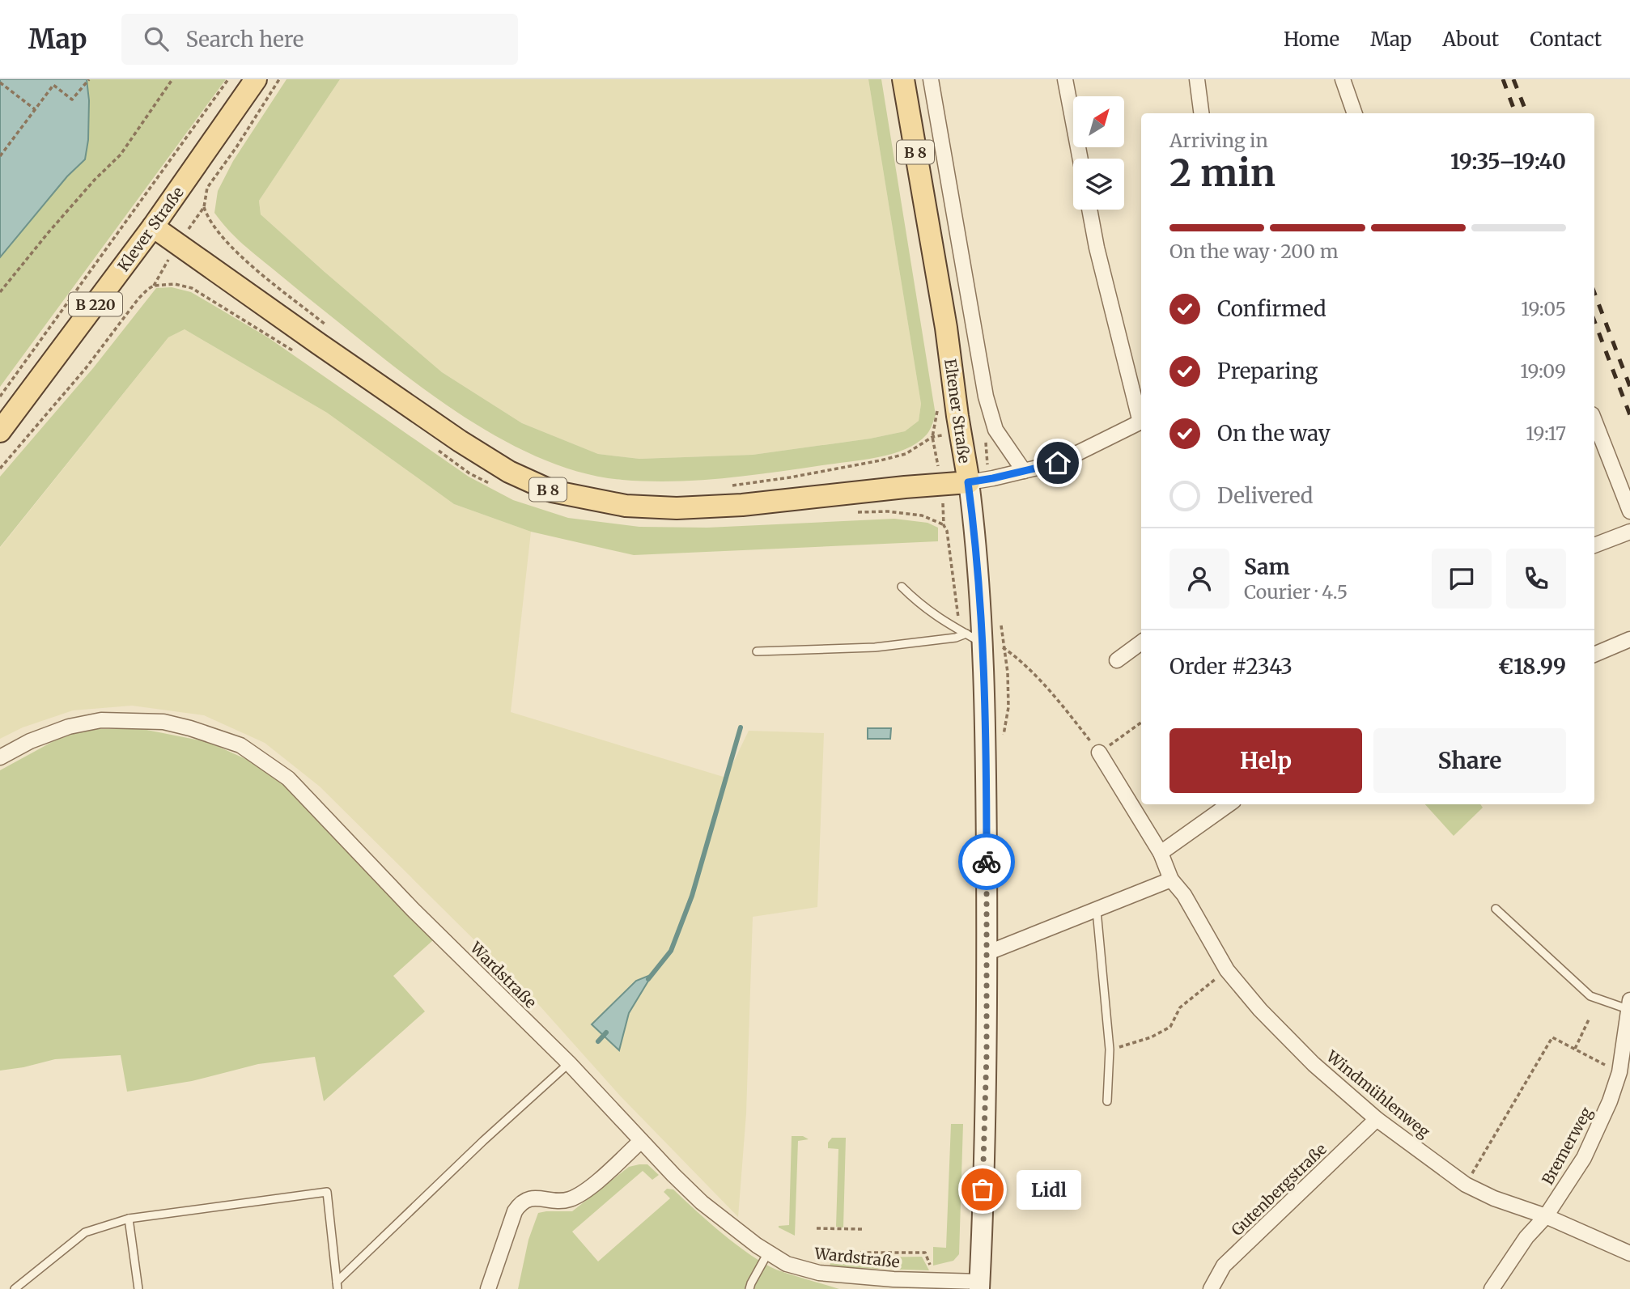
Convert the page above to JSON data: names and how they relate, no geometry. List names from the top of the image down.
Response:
{
  "streets": {
    "main road": [
      "B 8",
      "Klever Straße",
      "B 220",
      "Eltener Straße"
    ],
    "street": [
      "Wardstraße",
      "Windmühlenweg",
      "Bremerweg",
      "Gutenbergstraße"
    ]
  },
  "crossings": [
    ["B 8", "Klever Straße"],
    ["B 8", "Eltener Straße"],
    ["Eltener Straße", "Wardstraße"],
    ["Windmühlenweg", "Bremerweg"],
    ["Windmühlenweg", "Gutenbergstraße"]
  ],
  "places": ["Lidl"],
  "north": "top right",
  "page": {
    "header": "Map",
    "search": "Search here",
    "nav": [
      "Home",
      "Map",
      "About",
      "Contact"
    ],
    "heading": ["2 min", "Arriving in", "19:35–19:40"],
    "panel": [
      "Sam",
      "Courier · 4.5",
      "Order #2343",
      "€18.99"
    ],
    "bar": "On the way · 200 m",
    "list": [
      ["Confirmed", "19:05"],
      ["Preparing", "19:09"],
      ["On the way", "19:17"],
      "Delivered"
    ],
    "buttons": ["Help", "Share"],
    "bubble": "Lidl"
  }
}
